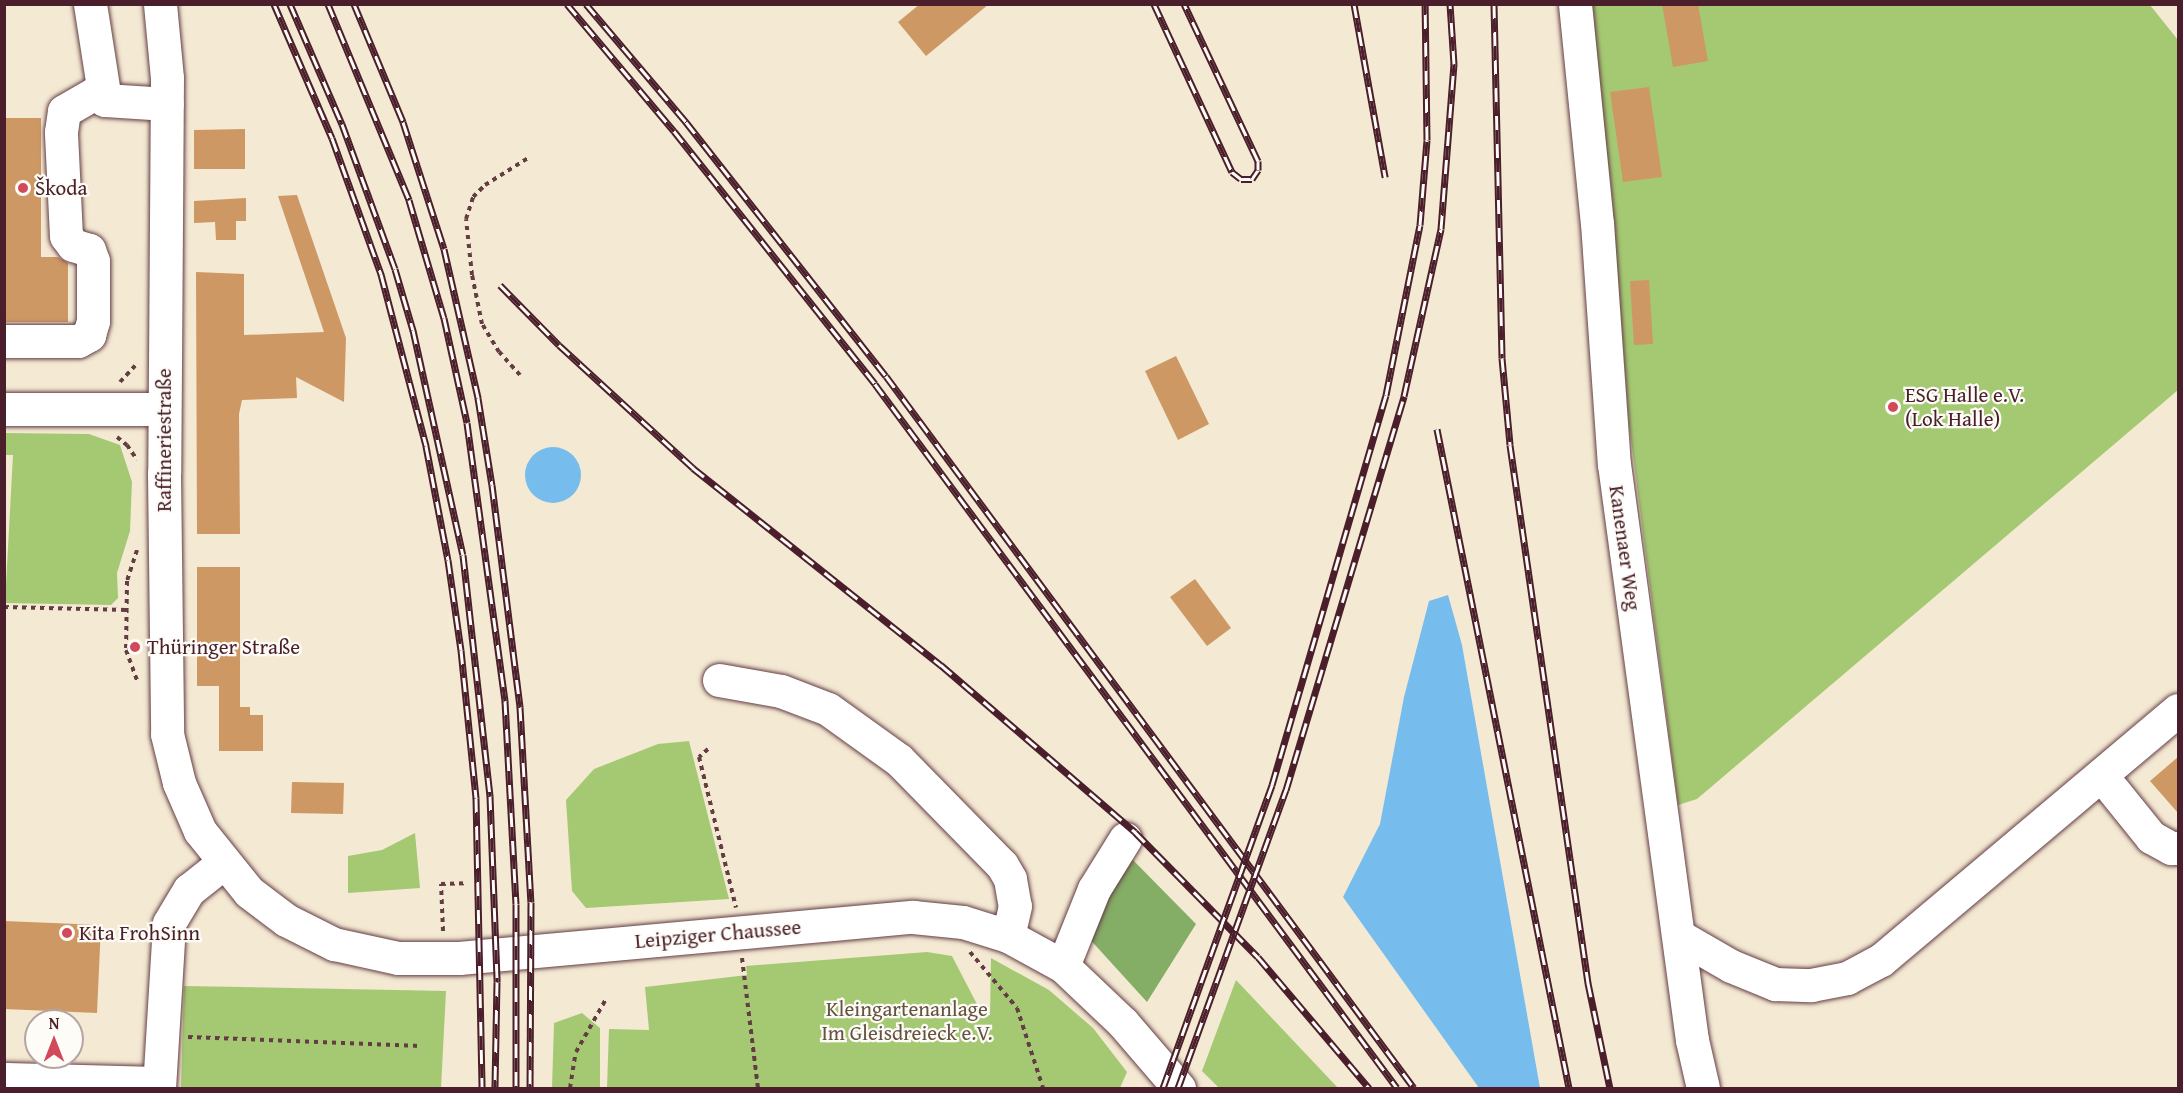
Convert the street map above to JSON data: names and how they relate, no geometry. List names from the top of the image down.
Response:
{
  "streets": {
    "main road": ["Raffineriestraße", "Kanenaer Weg", "Leipziger Chaussee"]
  },
  "crossings": [
    ["Raffineriestraße", "Leipziger Chaussee"]
  ],
  "parks": ["Kleingartenanlage Im Gleisdreieck e.V."],
  "places": [
    "Škoda",
    "ESG Halle e.V. (Lok Halle)",
    "Thüringer Straße",
    "Kita FrohSinn"
  ],
  "north": "top"
}
